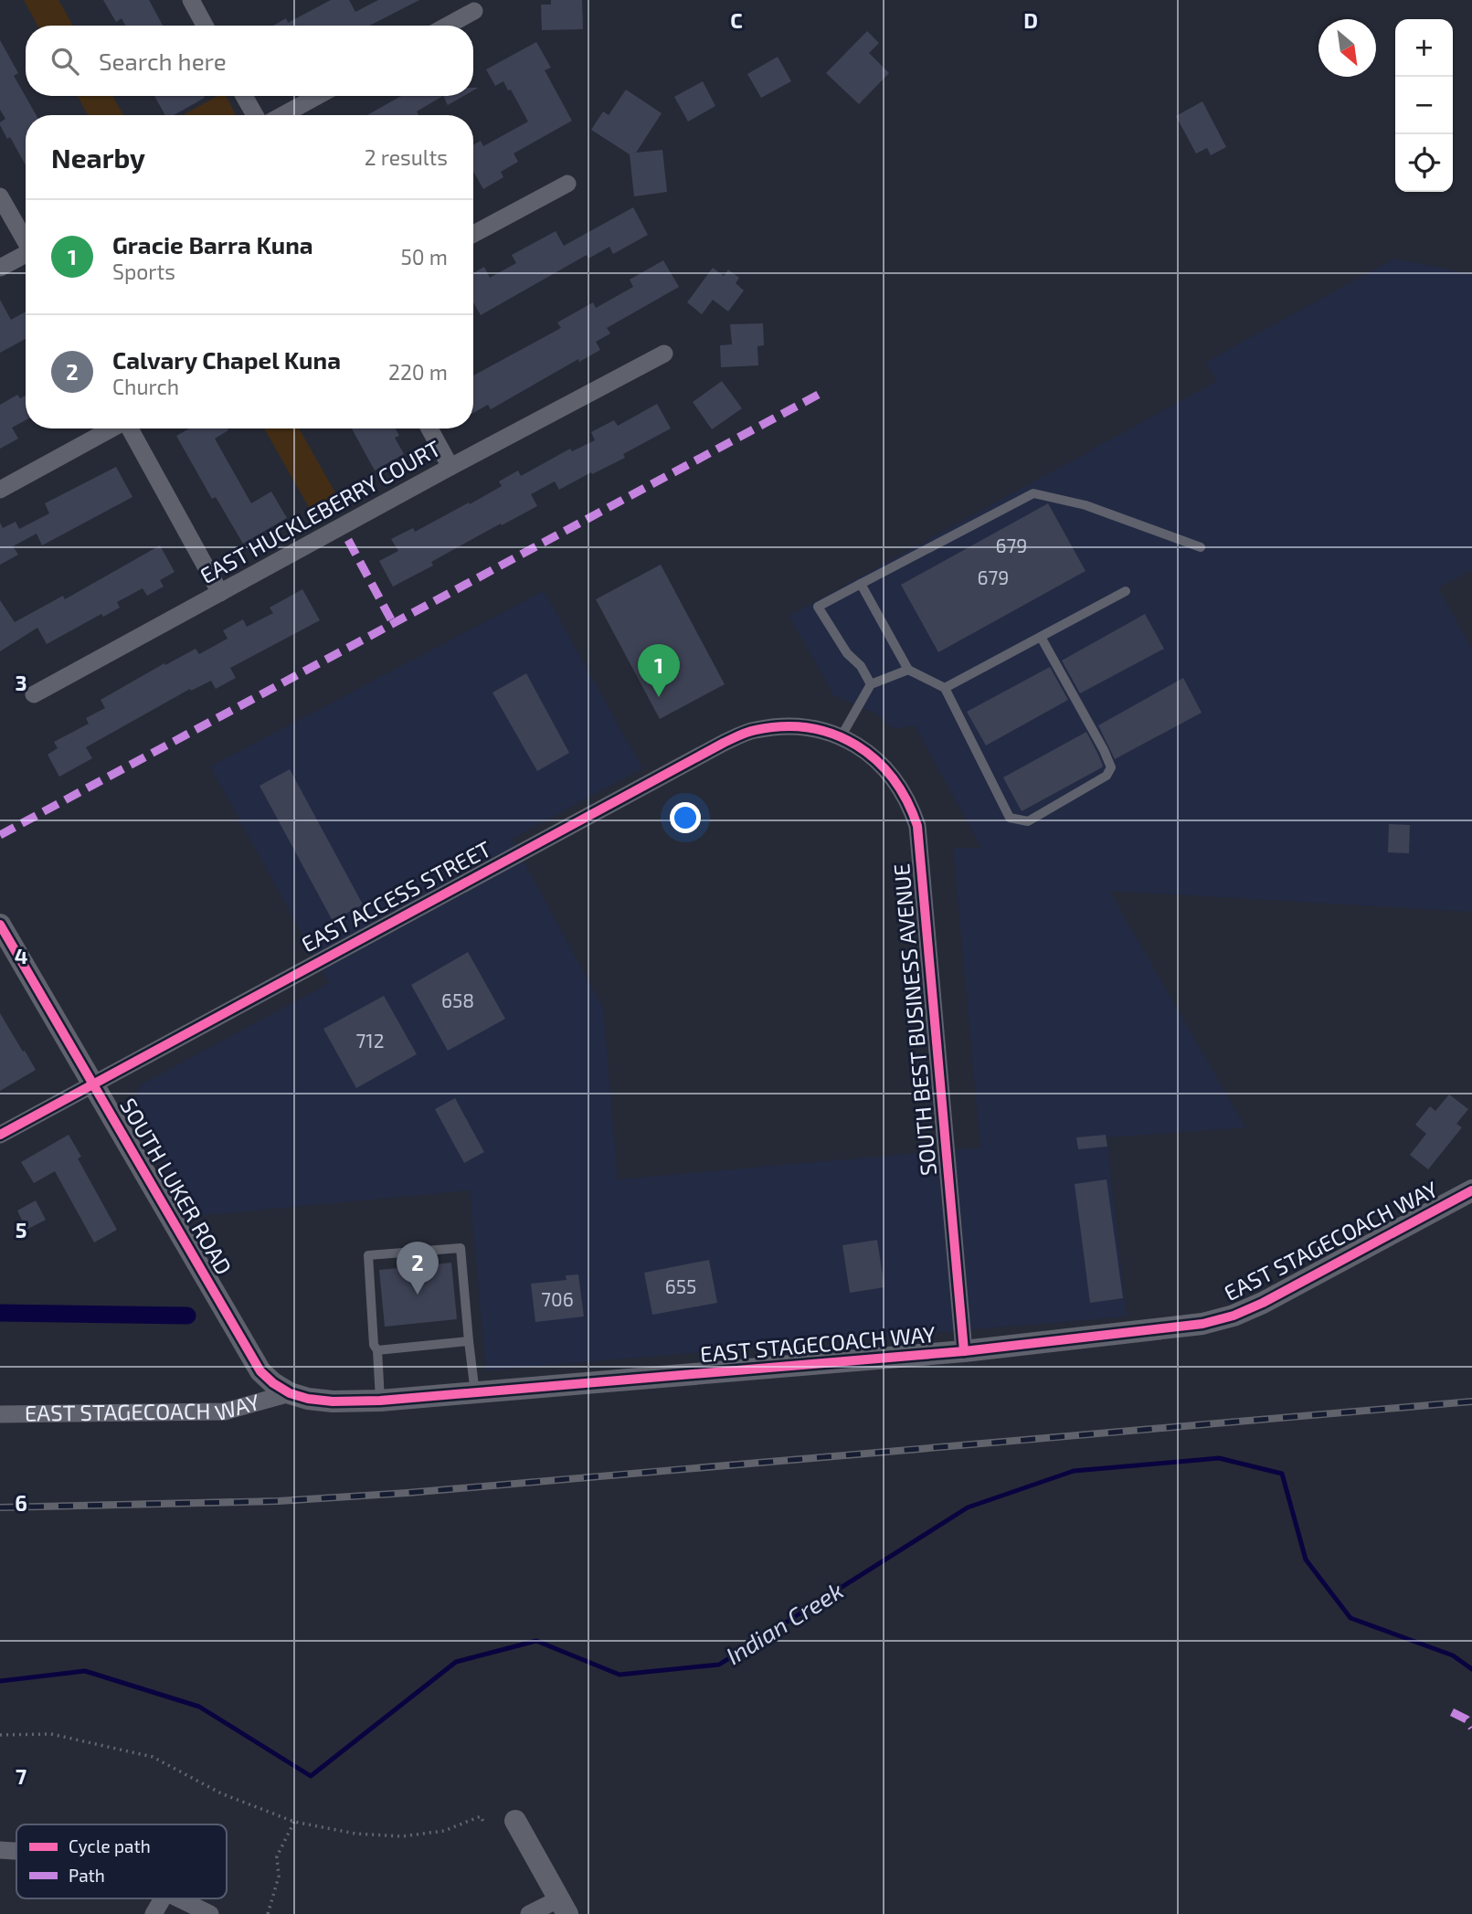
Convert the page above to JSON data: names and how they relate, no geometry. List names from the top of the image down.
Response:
{
  "streets": {
    "street": [
      "EAST HUCKLEBERRY COURT",
      "EAST ACCESS STREET",
      "SOUTH BEST BUSINESS AVENUE",
      "SOUTH LUKER ROAD",
      "EAST STAGECOACH WAY"
    ]
  },
  "crossings": [
    ["EAST ACCESS STREET", "SOUTH BEST BUSINESS AVENUE"],
    ["EAST ACCESS STREET", "SOUTH LUKER ROAD"],
    ["SOUTH BEST BUSINESS AVENUE", "EAST STAGECOACH WAY"],
    ["SOUTH LUKER ROAD", "EAST STAGECOACH WAY"]
  ],
  "water": ["Indian Creek"],
  "house_numbers": [
    "679",
    "679",
    "658",
    "712",
    "655",
    "706"
  ],
  "legend": ["Cycle path", "Path"],
  "north": "bottom right",
  "page": {
    "map_buttons": ["+", "−"],
    "search": "Search here",
    "heading": ["Nearby", "2 results"],
    "list": [
      {
        "mark": "1",
        "name": "Gracie Barra Kuna",
        "note": "Sports",
        "value": "50 m"
      },
      {
        "mark": "2",
        "name": "Calvary Chapel Kuna",
        "note": "Church",
        "value": "220 m"
      }
    ],
    "pins": ["1", "2"]
  },
  "grid": {
    "columns": ["C", "D"],
    "rows": [
      "3",
      "4",
      "5",
      "6",
      "7"
    ]
  }
}
